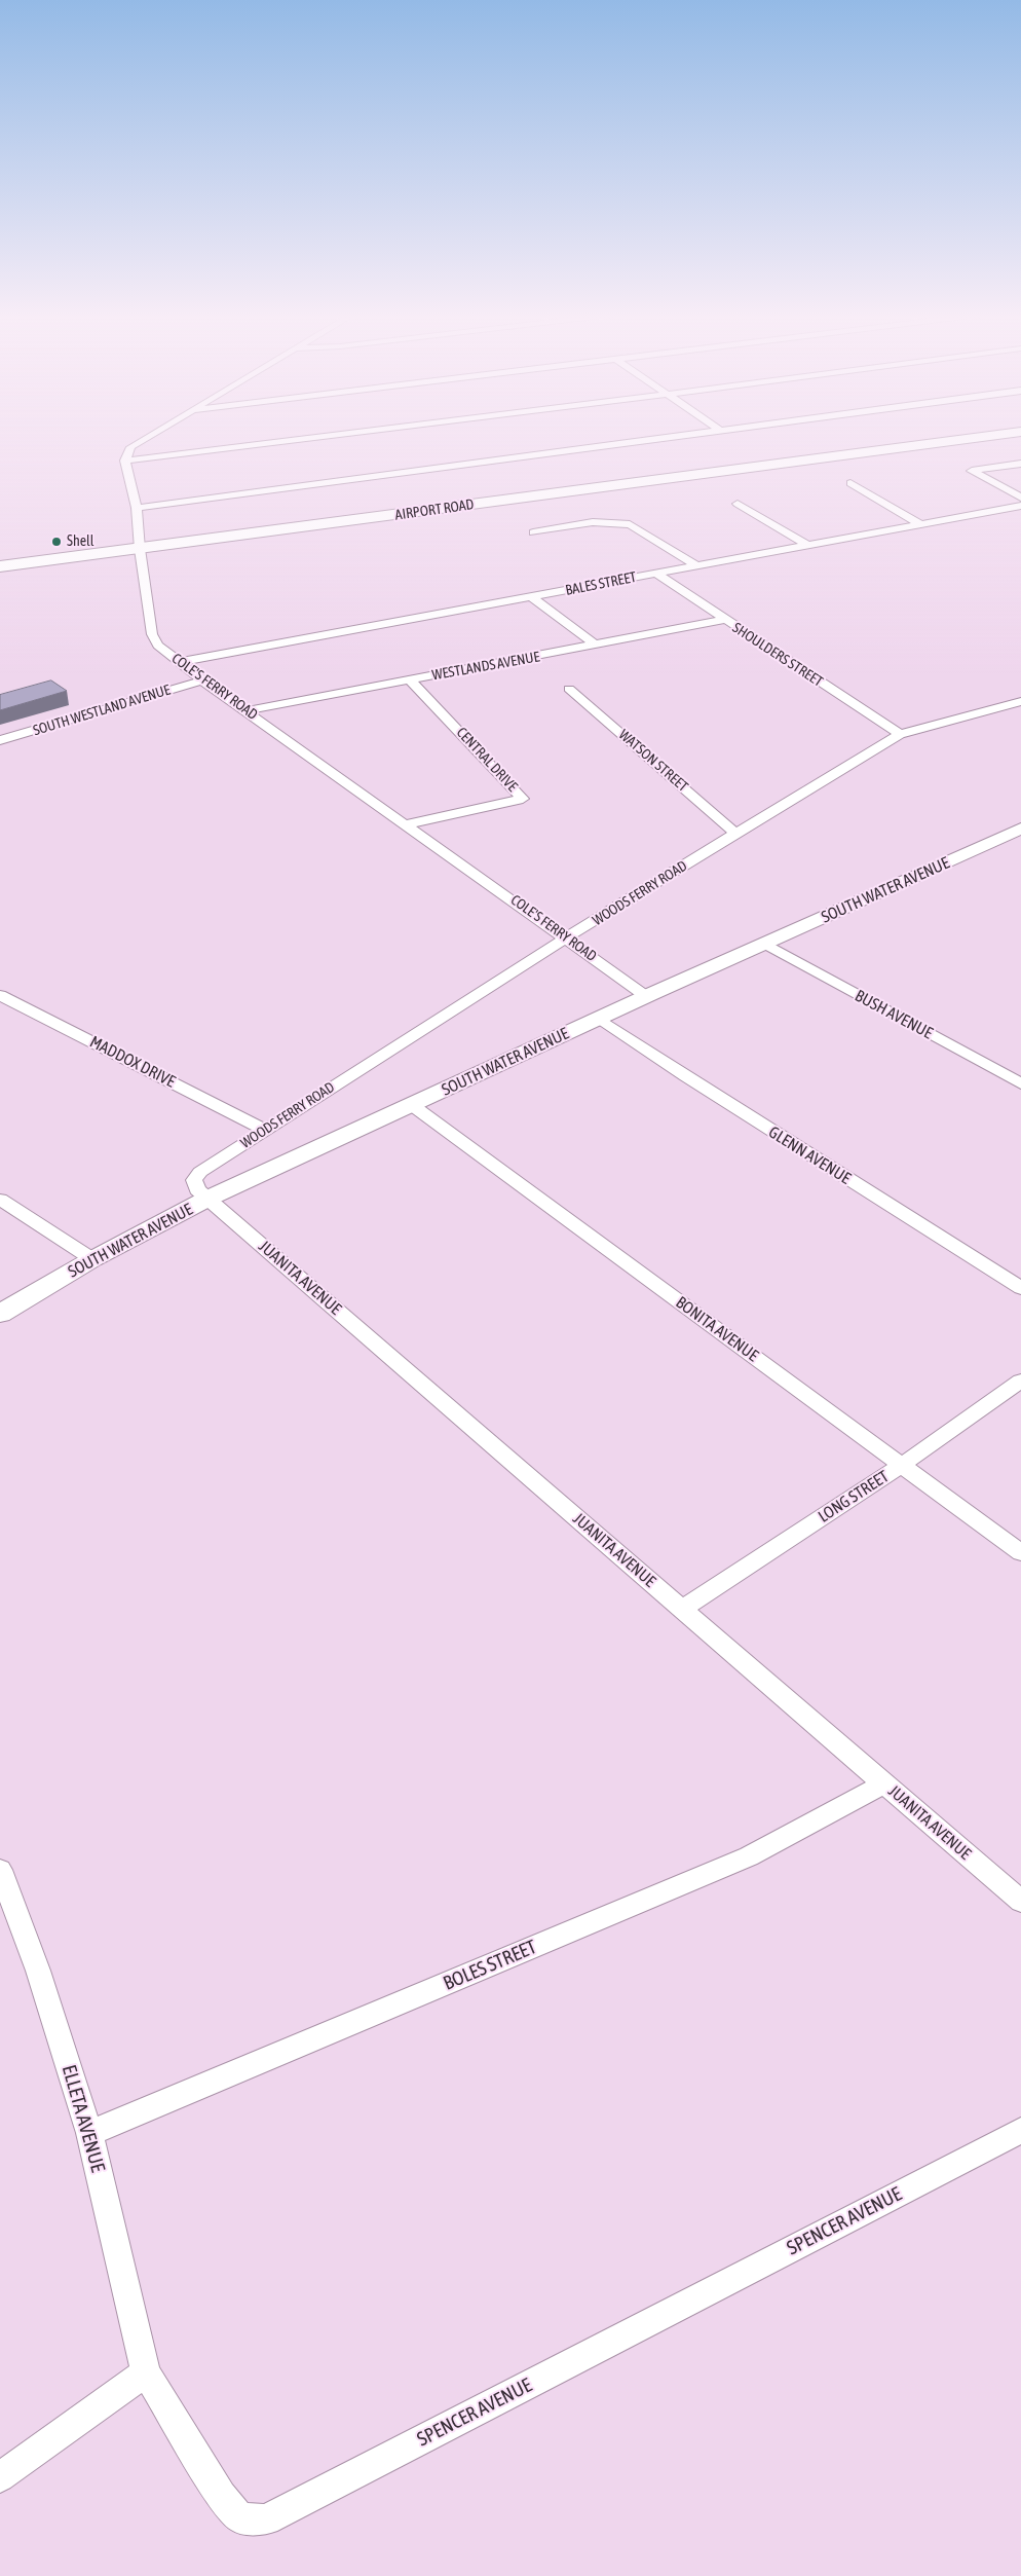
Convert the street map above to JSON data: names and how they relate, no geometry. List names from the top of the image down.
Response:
{
  "streets": {
    "highway": ["AIRPORT ROAD"],
    "main road": ["SOUTH WATER AVENUE"],
    "street": [
      "BALES STREET",
      "SHOULDERS STREET",
      "WESTLANDS AVENUE",
      "COLE'S FERRY ROAD",
      "SOUTH WESTLAND AVENUE",
      "CENTRAL DRIVE",
      "WATSON STREET",
      "WOODS FERRY ROAD",
      "BUSH AVENUE",
      "MADDOX DRIVE",
      "GLENN AVENUE",
      "JUANITA AVENUE",
      "BONITA AVENUE",
      "LONG STREET",
      "BOLES STREET",
      "ELLETA AVENUE",
      "SPENCER AVENUE"
    ]
  },
  "crossings": [
    ["AIRPORT ROAD", "COLE'S FERRY ROAD"],
    ["BALES STREET", "SHOULDERS STREET"],
    ["BALES STREET", "COLE'S FERRY ROAD"],
    ["SHOULDERS STREET", "WESTLANDS AVENUE"],
    ["SHOULDERS STREET", "WOODS FERRY ROAD"],
    ["WESTLANDS AVENUE", "COLE'S FERRY ROAD"],
    ["WESTLANDS AVENUE", "CENTRAL DRIVE"],
    ["COLE'S FERRY ROAD", "SOUTH WESTLAND AVENUE"],
    ["COLE'S FERRY ROAD", "CENTRAL DRIVE"],
    ["COLE'S FERRY ROAD", "SOUTH WATER AVENUE"],
    ["COLE'S FERRY ROAD", "WOODS FERRY ROAD"],
    ["WATSON STREET", "WOODS FERRY ROAD"],
    ["SOUTH WATER AVENUE", "WOODS FERRY ROAD"],
    ["SOUTH WATER AVENUE", "BUSH AVENUE"],
    ["SOUTH WATER AVENUE", "GLENN AVENUE"],
    ["SOUTH WATER AVENUE", "JUANITA AVENUE"],
    ["SOUTH WATER AVENUE", "BONITA AVENUE"],
    ["WOODS FERRY ROAD", "MADDOX DRIVE"],
    ["WOODS FERRY ROAD", "JUANITA AVENUE"],
    ["JUANITA AVENUE", "LONG STREET"],
    ["JUANITA AVENUE", "BOLES STREET"],
    ["BONITA AVENUE", "LONG STREET"],
    ["BOLES STREET", "ELLETA AVENUE"],
    ["ELLETA AVENUE", "SPENCER AVENUE"]
  ],
  "places": ["Shell"]
}
